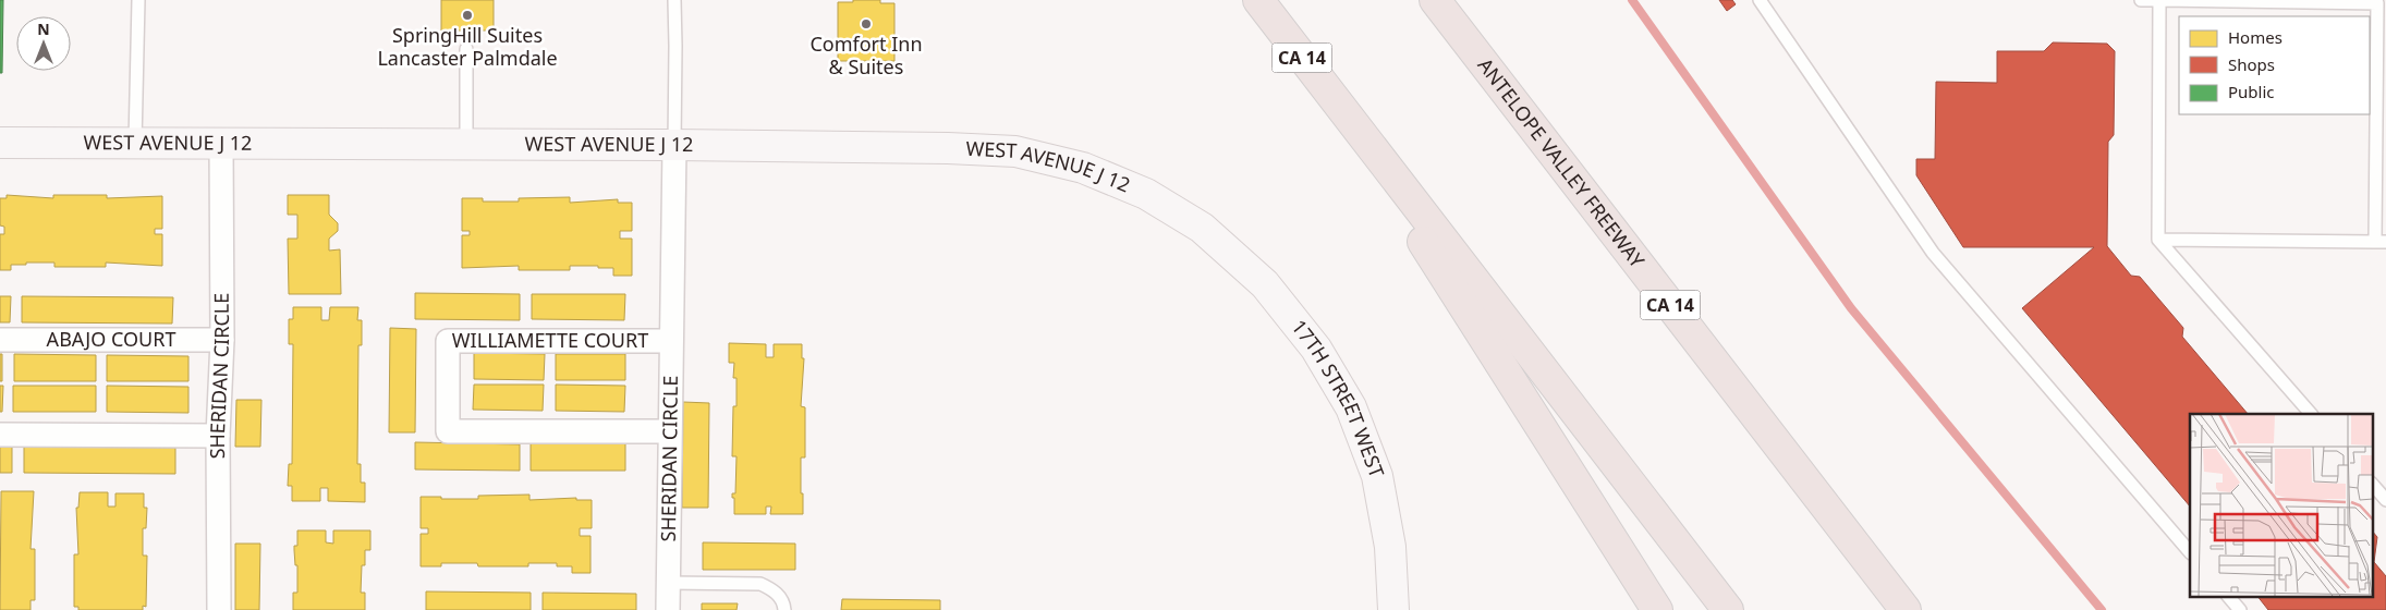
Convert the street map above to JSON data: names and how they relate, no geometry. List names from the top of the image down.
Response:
{
  "streets": {
    "highway": ["CA 14", "ANTELOPE VALLEY FREEWAY"],
    "street": [
      "WEST AVENUE J 12",
      "ABAJO COURT",
      "WILLIAMETTE COURT",
      "SHERIDAN CIRCLE",
      "17TH STREET WEST"
    ]
  },
  "crossings": [
    ["WEST AVENUE J 12", "SHERIDAN CIRCLE"],
    ["WEST AVENUE J 12", "17TH STREET WEST"],
    ["ABAJO COURT", "SHERIDAN CIRCLE"],
    ["WILLIAMETTE COURT", "SHERIDAN CIRCLE"]
  ],
  "places": ["SpringHill Suites Lancaster Palmdale", "Comfort Inn & Suites"],
  "legend": ["Homes", "Shops", "Public"],
  "north": "top"
}
